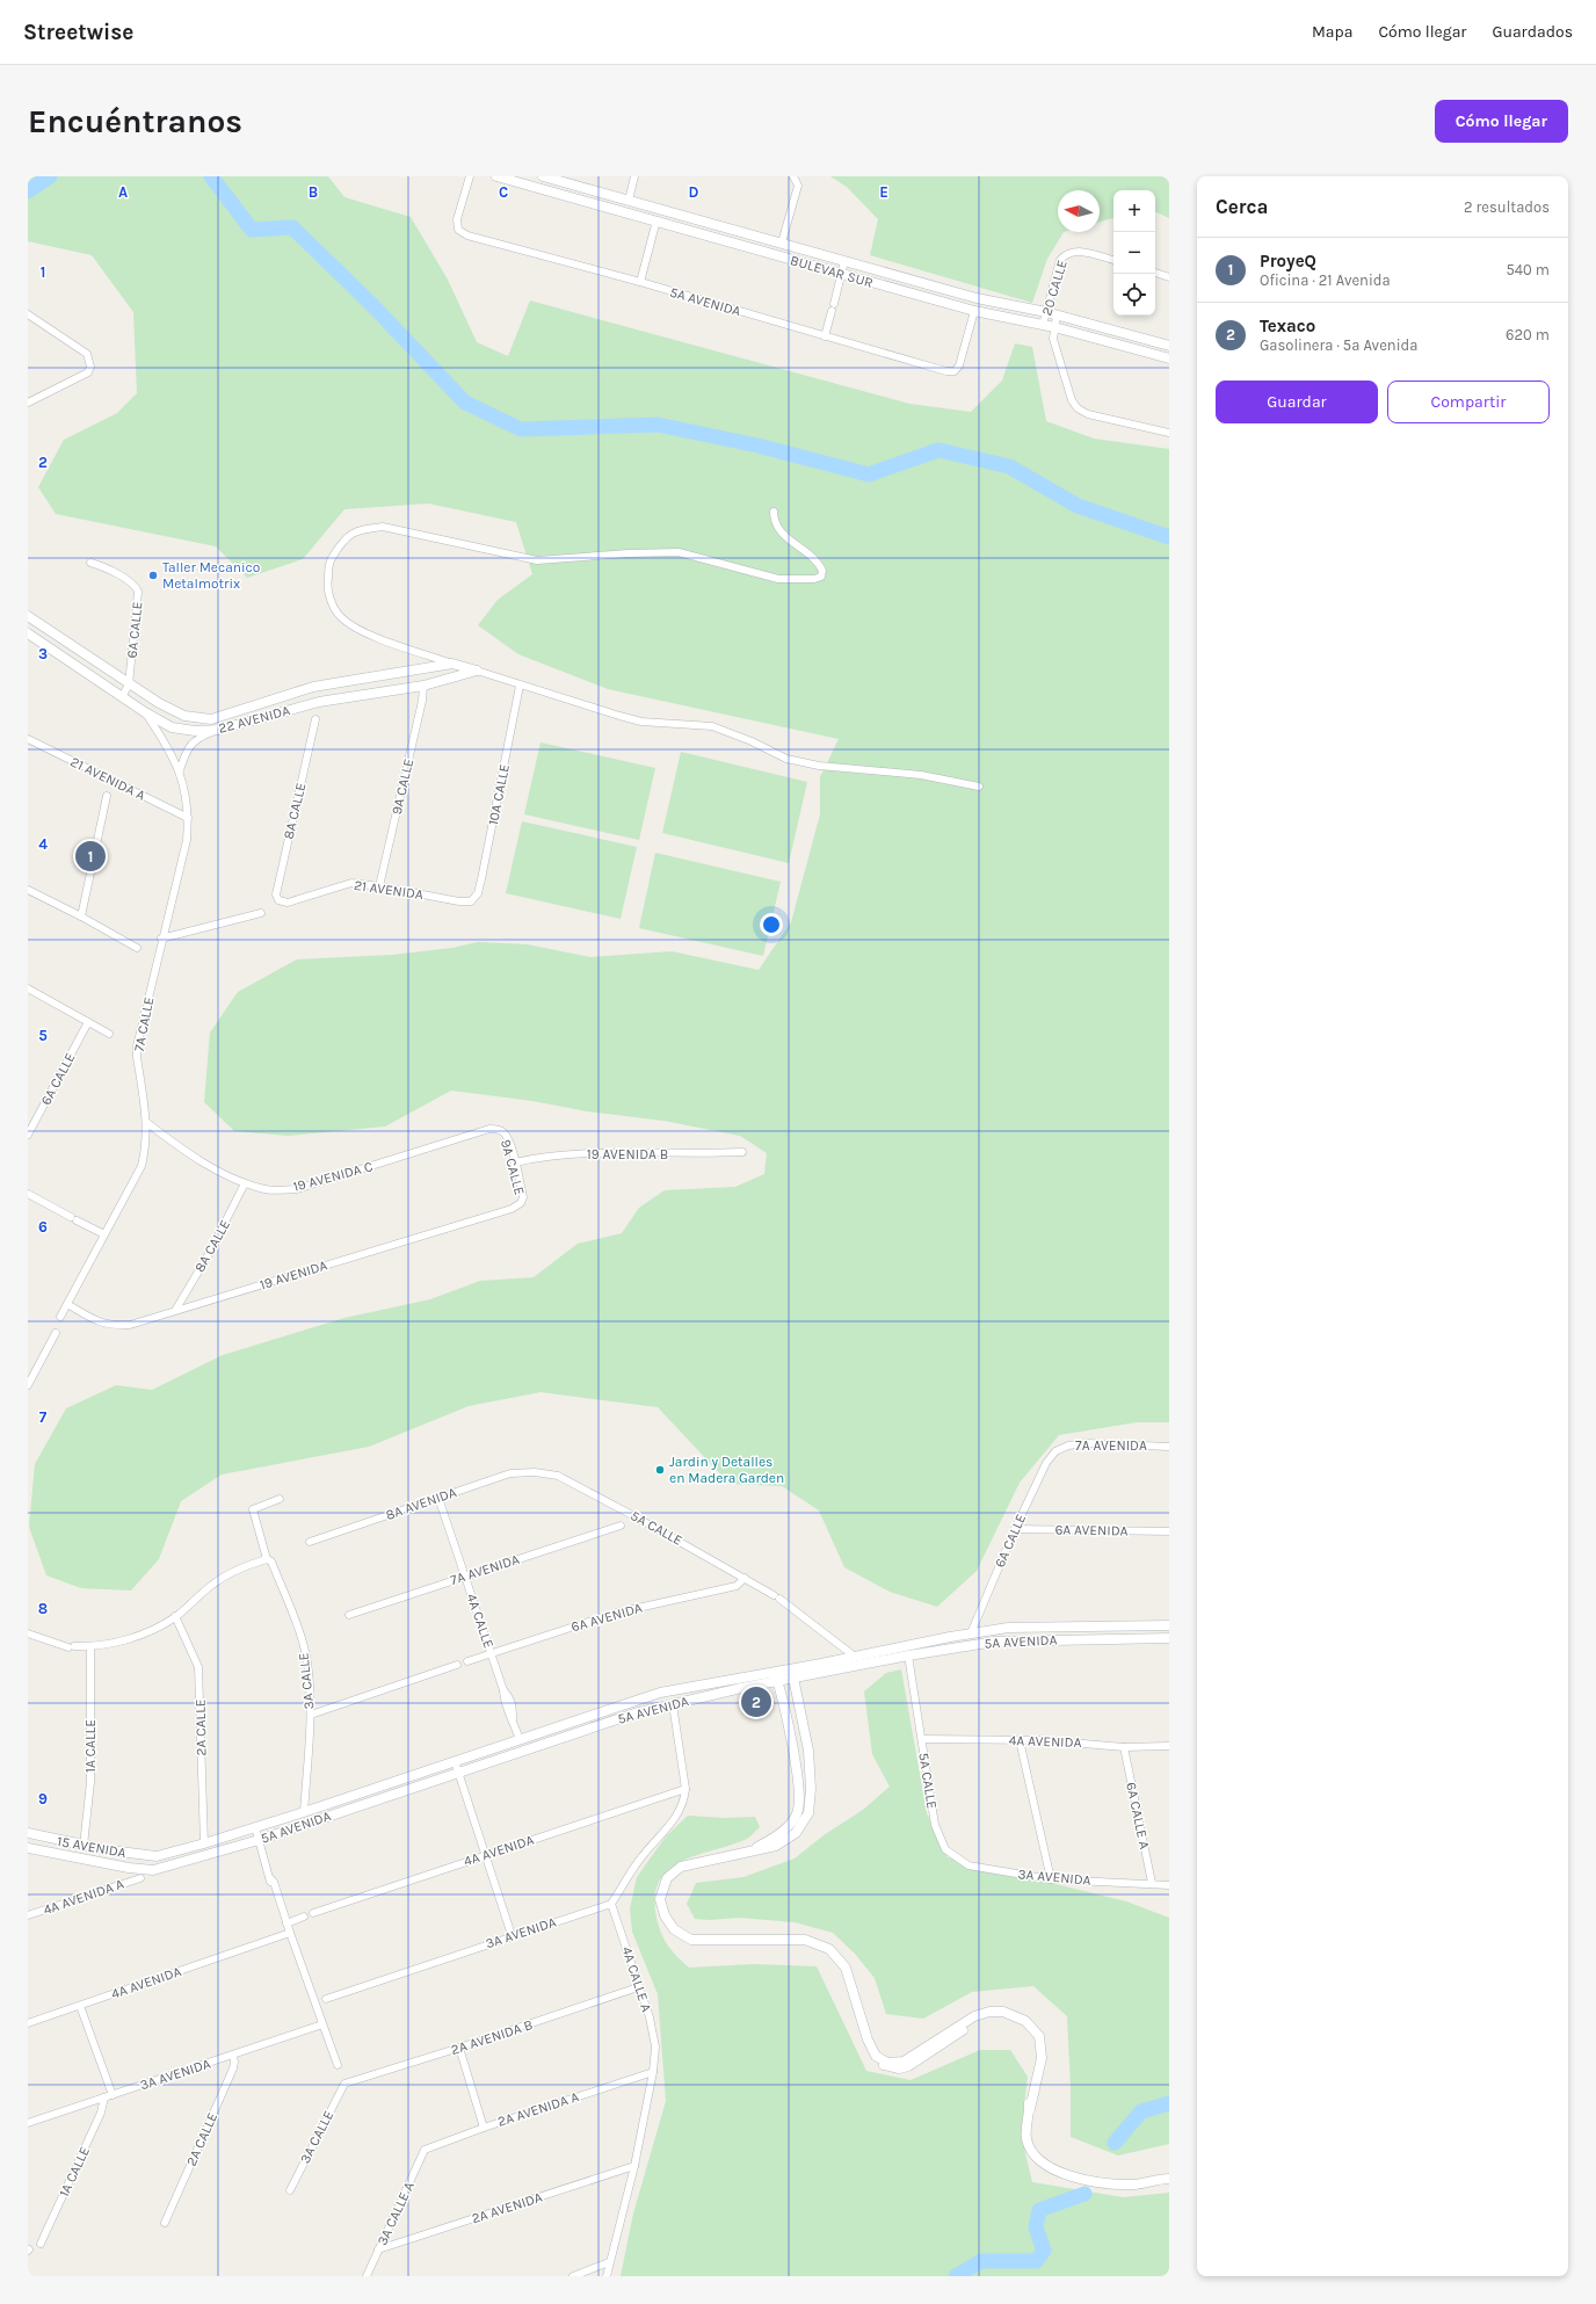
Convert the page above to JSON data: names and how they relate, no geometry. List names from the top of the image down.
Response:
{
  "streets": {
    "main road": [
      "BULEVAR SUR",
      "5A AVENIDA",
      "22 AVENIDA",
      "15 AVENIDA"
    ],
    "street": [
      "20 CALLE",
      "6A CALLE",
      "21 AVENIDA A",
      "9A CALLE",
      "10A CALLE",
      "8A CALLE",
      "21 AVENIDA",
      "7A CALLE",
      "19 AVENIDA B",
      "19 AVENIDA C",
      "19 AVENIDA",
      "7A AVENIDA",
      "8A AVENIDA",
      "5A CALLE",
      "6A AVENIDA",
      "4A CALLE",
      "3A CALLE",
      "2A CALLE",
      "4A AVENIDA",
      "1A CALLE",
      "6A CALLE A",
      "3A AVENIDA",
      "4A AVENIDA A",
      "4A CALLE A",
      "2A AVENIDA B",
      "2A AVENIDA A",
      "2A AVENIDA",
      "3A CALLE A"
    ]
  },
  "crossings": [
    ["BULEVAR SUR", "20 CALLE"],
    ["BULEVAR SUR", "5A AVENIDA"],
    ["5A AVENIDA", "6A CALLE"],
    ["5A AVENIDA", "5A CALLE"],
    ["5A AVENIDA", "4A CALLE"],
    ["5A AVENIDA", "3A CALLE"],
    ["5A AVENIDA", "2A CALLE"],
    ["5A AVENIDA", "15 AVENIDA"],
    ["6A CALLE", "22 AVENIDA"],
    ["6A CALLE", "7A AVENIDA"],
    ["6A CALLE", "6A AVENIDA"],
    ["22 AVENIDA", "9A CALLE"],
    ["22 AVENIDA", "7A CALLE"],
    ["21 AVENIDA A", "7A CALLE"],
    ["9A CALLE", "21 AVENIDA"],
    ["9A CALLE", "19 AVENIDA B"],
    ["9A CALLE", "19 AVENIDA C"],
    ["9A CALLE", "19 AVENIDA"],
    ["10A CALLE", "21 AVENIDA"],
    ["8A CALLE", "21 AVENIDA"],
    ["8A CALLE", "19 AVENIDA C"],
    ["8A CALLE", "19 AVENIDA"],
    ["7A CALLE", "19 AVENIDA C"],
    ["7A CALLE", "19 AVENIDA"],
    ["7A AVENIDA", "4A CALLE"],
    ["8A AVENIDA", "5A CALLE"],
    ["8A AVENIDA", "4A CALLE"],
    ["5A CALLE", "6A AVENIDA"],
    ["5A CALLE", "4A AVENIDA"],
    ["5A CALLE", "3A AVENIDA"],
    ["6A AVENIDA", "4A CALLE"],
    ["3A CALLE", "2A AVENIDA B"],
    ["2A CALLE", "3A AVENIDA"],
    ["4A AVENIDA", "6A CALLE A"],
    ["1A CALLE", "15 AVENIDA"],
    ["1A CALLE", "3A AVENIDA"],
    ["6A CALLE A", "3A AVENIDA"],
    ["3A AVENIDA", "4A CALLE A"],
    ["4A CALLE A", "2A AVENIDA B"],
    ["4A CALLE A", "2A AVENIDA A"],
    ["4A CALLE A", "2A AVENIDA"],
    ["2A AVENIDA A", "3A CALLE A"],
    ["2A AVENIDA", "3A CALLE A"]
  ],
  "places": ["Taller Mecanico Metalmotrix", "Jardin y Detalles en Madera Garden"],
  "north": "left",
  "page": {
    "header": "Streetwise",
    "nav": ["Mapa", "Cómo llegar", "Guardados"],
    "buttons": [
      "Cómo llegar",
      ["Guardar", "Compartir"]
    ],
    "title": "Encuéntranos",
    "heading": ["Cerca", "2 resultados"],
    "map_buttons": ["+", "−"],
    "list": [
      {
        "mark": "1",
        "name": "ProyeQ",
        "note": "Oficina · 21 Avenida",
        "value": "540 m"
      },
      {
        "mark": "2",
        "name": "Texaco",
        "note": "Gasolinera · 5a Avenida",
        "value": "620 m"
      }
    ],
    "pins": ["1", "2"]
  },
  "grid": {
    "columns": [
      "A",
      "B",
      "C",
      "D",
      "E"
    ],
    "rows": [
      "1",
      "2",
      "3",
      "4",
      "5",
      "6",
      "7",
      "8",
      "9"
    ]
  }
}
